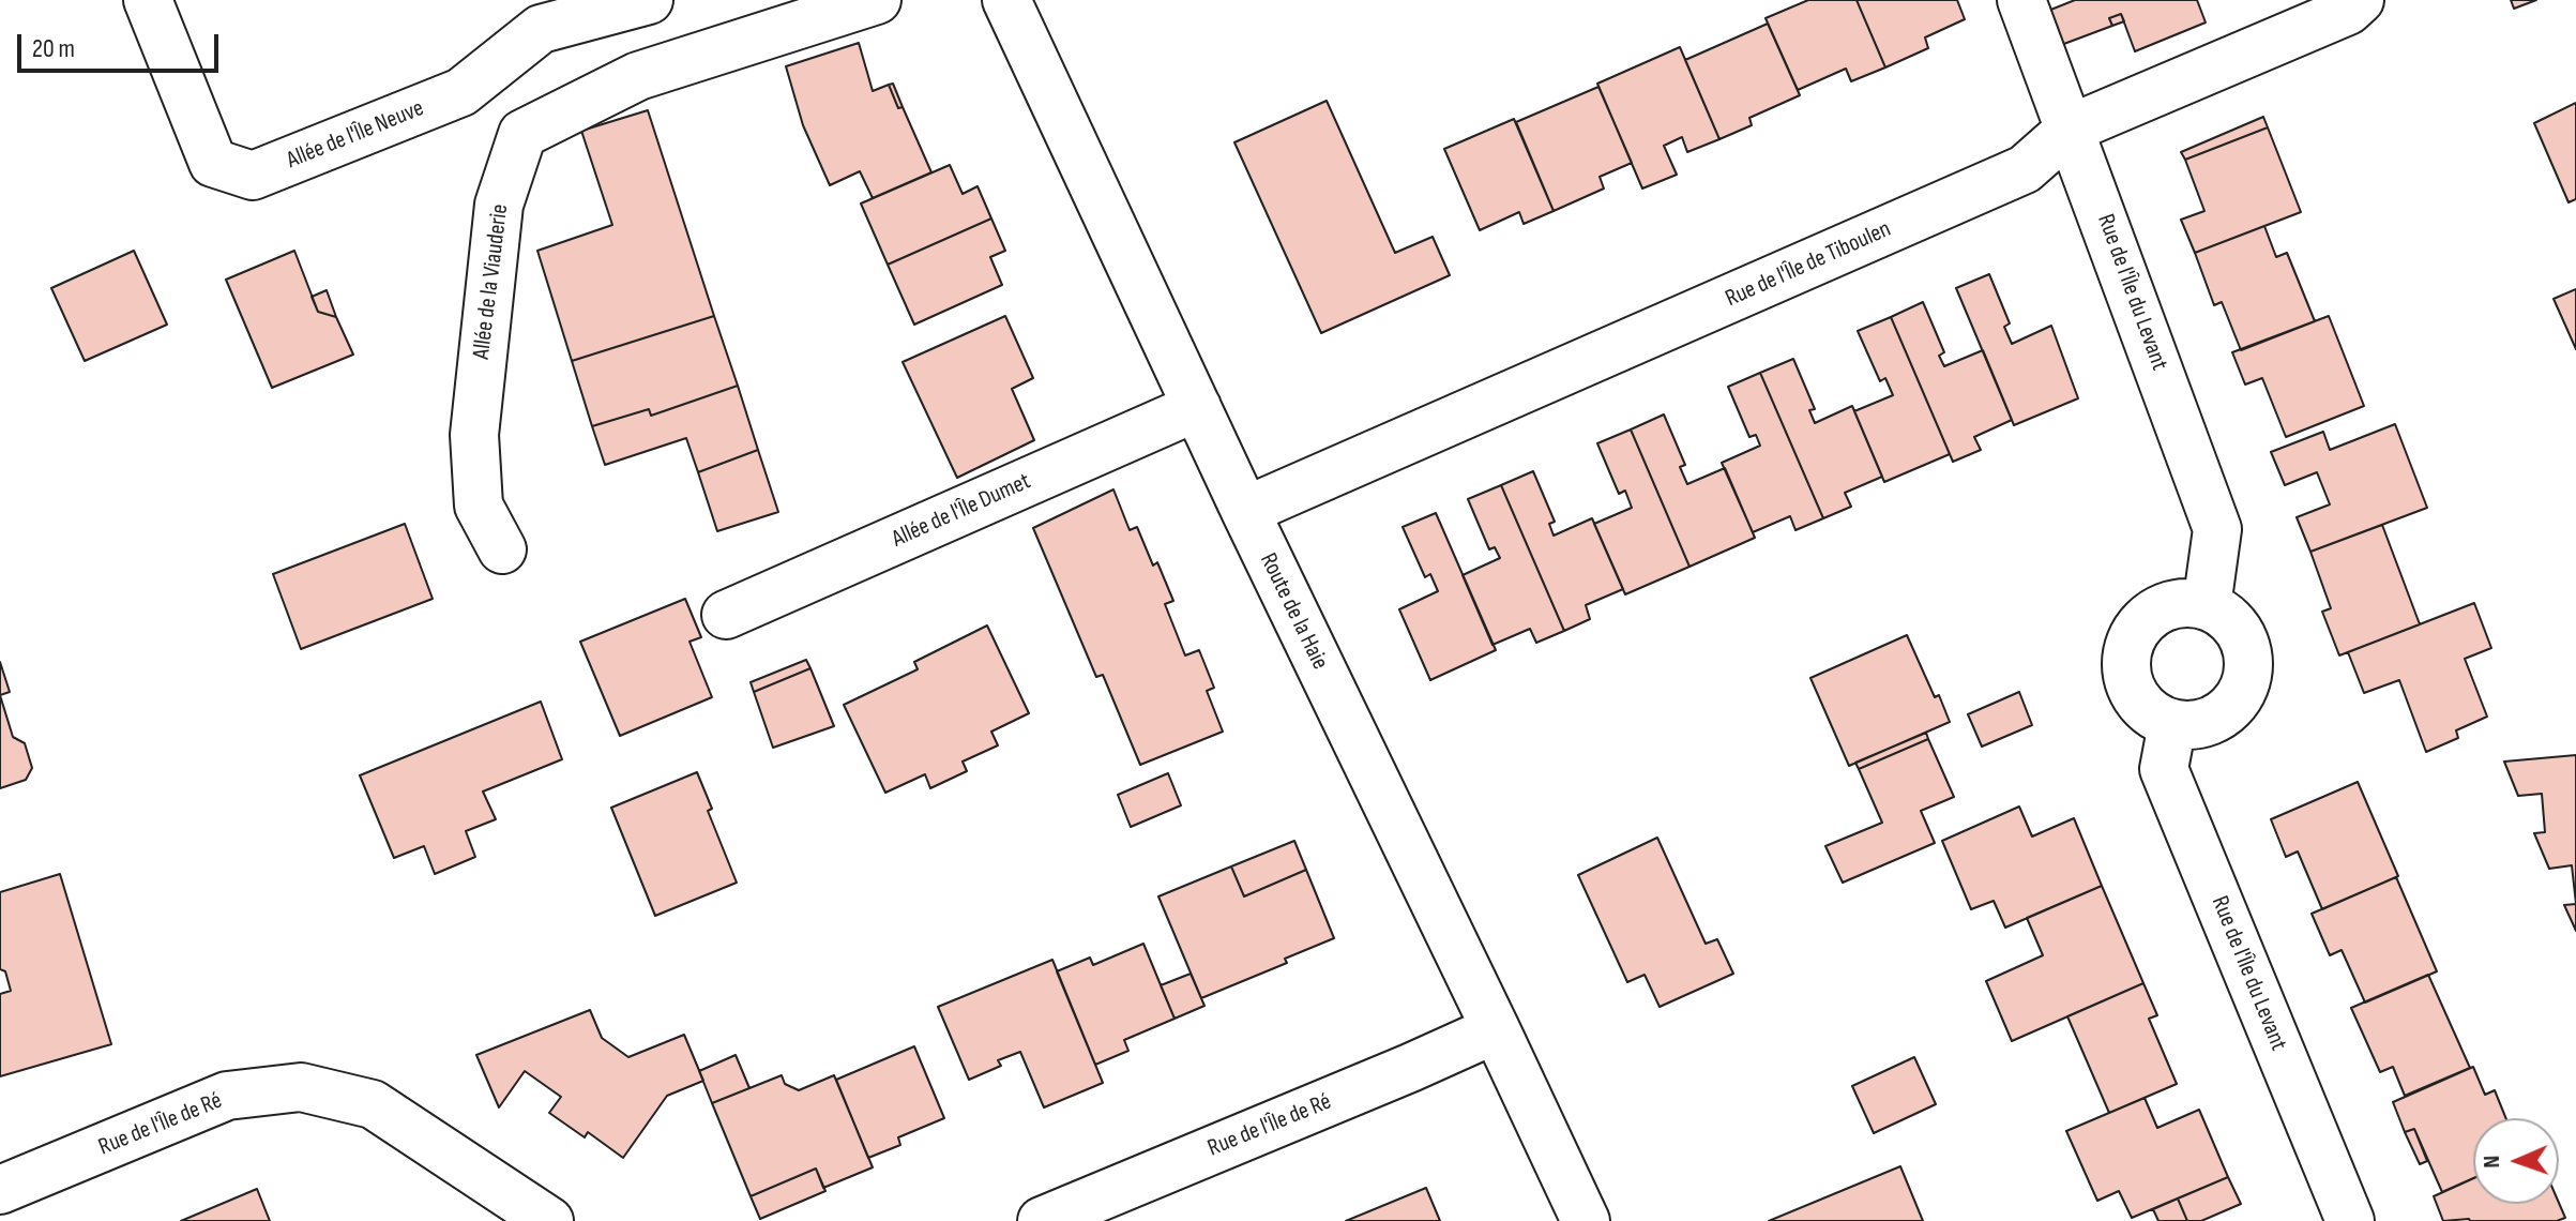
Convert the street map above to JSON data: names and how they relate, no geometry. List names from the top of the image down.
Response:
{
  "streets": {
    "street": [
      "Allée de l'Île Neuve",
      "Rue de l'Île de Tiboulen",
      "Allée de la Viauderie",
      "Rue de l'Île du Levant",
      "Allée de l'Île Dumet",
      "Route de la Haie",
      "Rue de l'Île de Ré"
    ]
  },
  "crossings": [
    ["Rue de l'Île de Tiboulen", "Rue de l'Île du Levant"],
    ["Rue de l'Île de Tiboulen", "Route de la Haie"],
    ["Allée de l'Île Dumet", "Route de la Haie"],
    ["Route de la Haie", "Rue de l'Île de Ré"]
  ],
  "scale_bar": "20 m",
  "north": "left"
}
